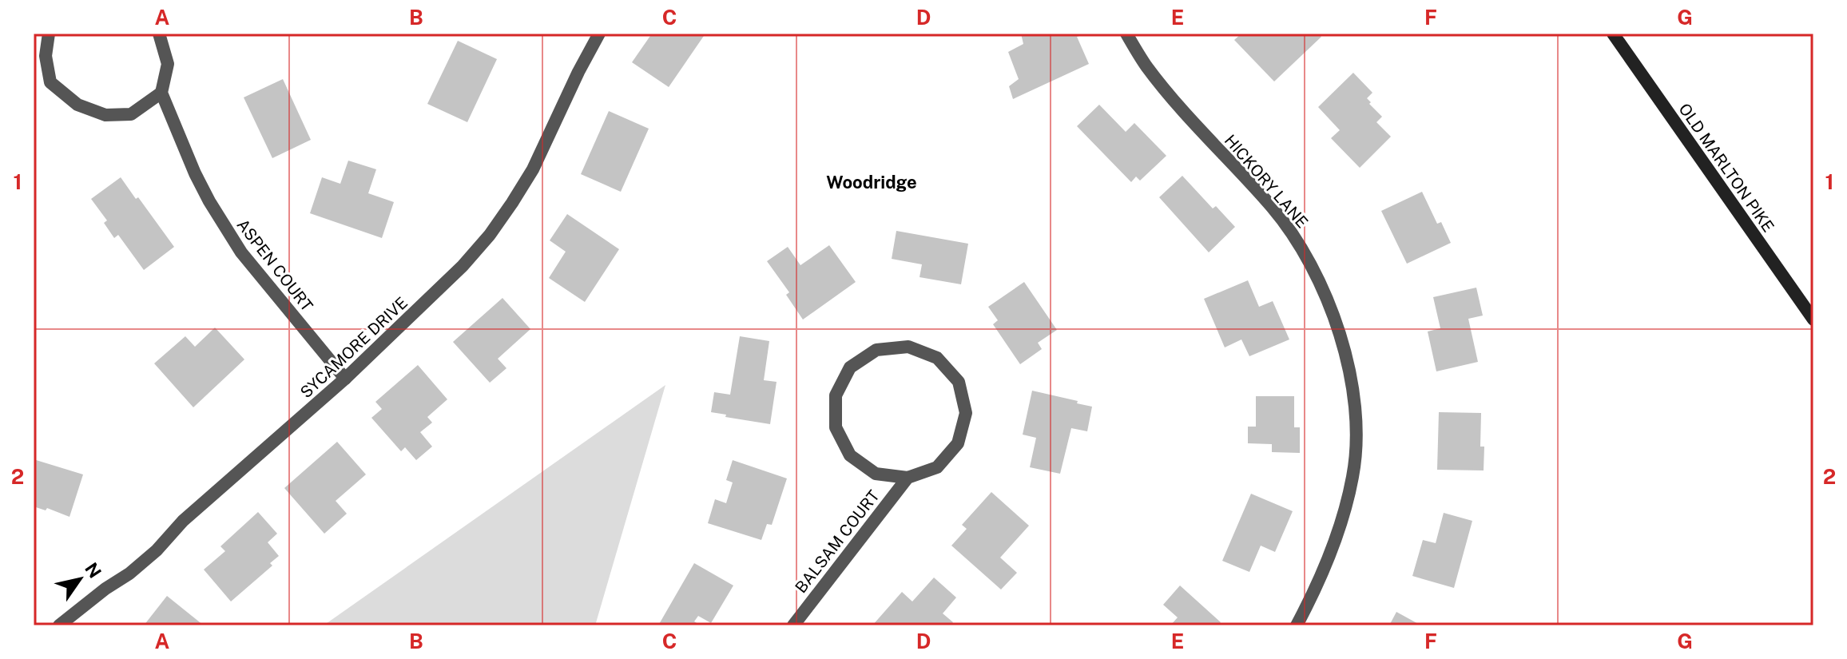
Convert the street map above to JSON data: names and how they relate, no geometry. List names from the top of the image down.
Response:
{
  "streets": {
    "street": [
      "OLD MARLTON PIKE",
      "HICKORY LANE",
      "ASPEN COURT",
      "SYCAMORE DRIVE",
      "BALSAM COURT"
    ]
  },
  "crossings": [
    ["ASPEN COURT", "SYCAMORE DRIVE"]
  ],
  "districts": ["Woodridge"],
  "north": "top right",
  "grid": {
    "columns": [
      "A",
      "B",
      "C",
      "D",
      "E",
      "F",
      "G"
    ],
    "rows": ["1", "2"]
  }
}
